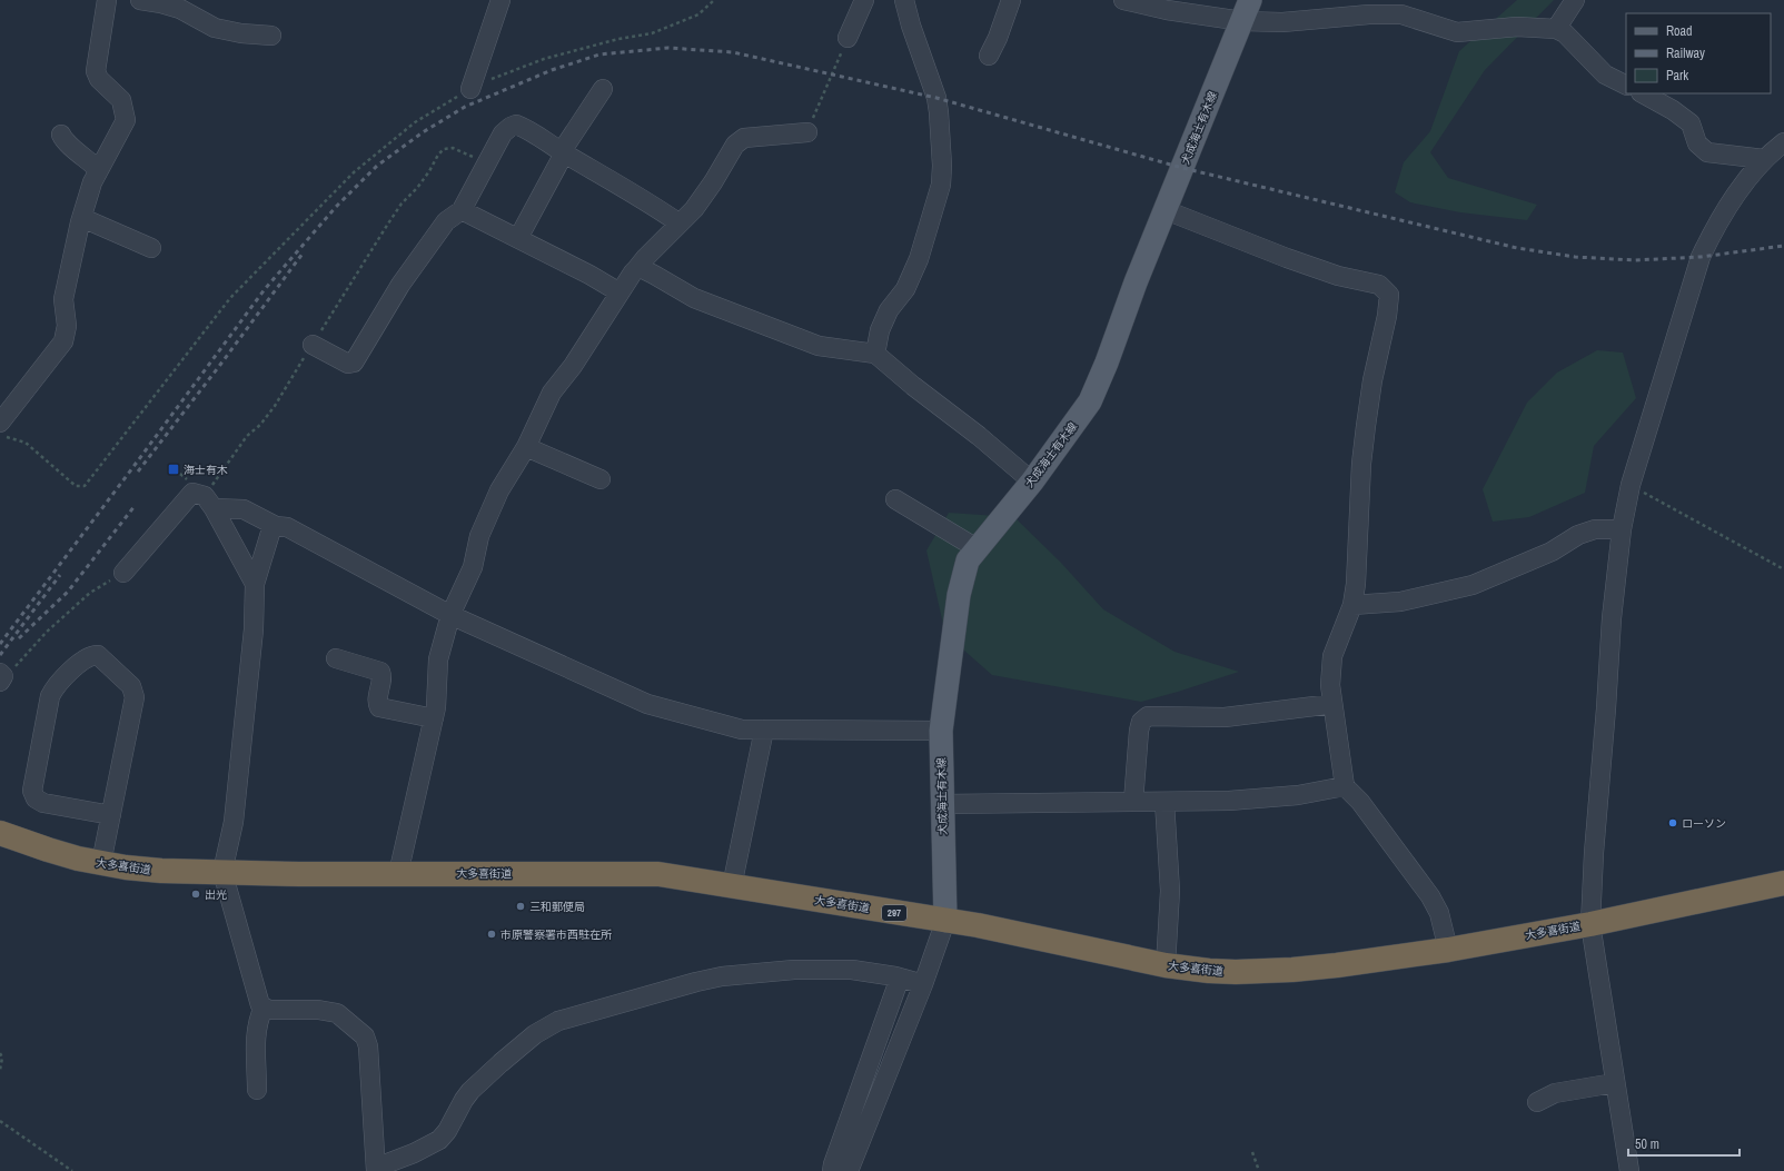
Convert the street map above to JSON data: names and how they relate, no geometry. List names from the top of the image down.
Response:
{
  "streets": {
    "highway": ["大多喜街道", "297"],
    "main road": ["犬成海士有木線"]
  },
  "crossings": [
    ["犬成海士有木線", "大多喜街道"]
  ],
  "places": {
    "transit": ["海士有木"],
    "other": [
      "ローソン",
      "出光",
      "三和郵便局",
      "市原警察署市西駐在所"
    ]
  },
  "legend": ["Road", "Railway", "Park"],
  "scale_bar": "50 m"
}
